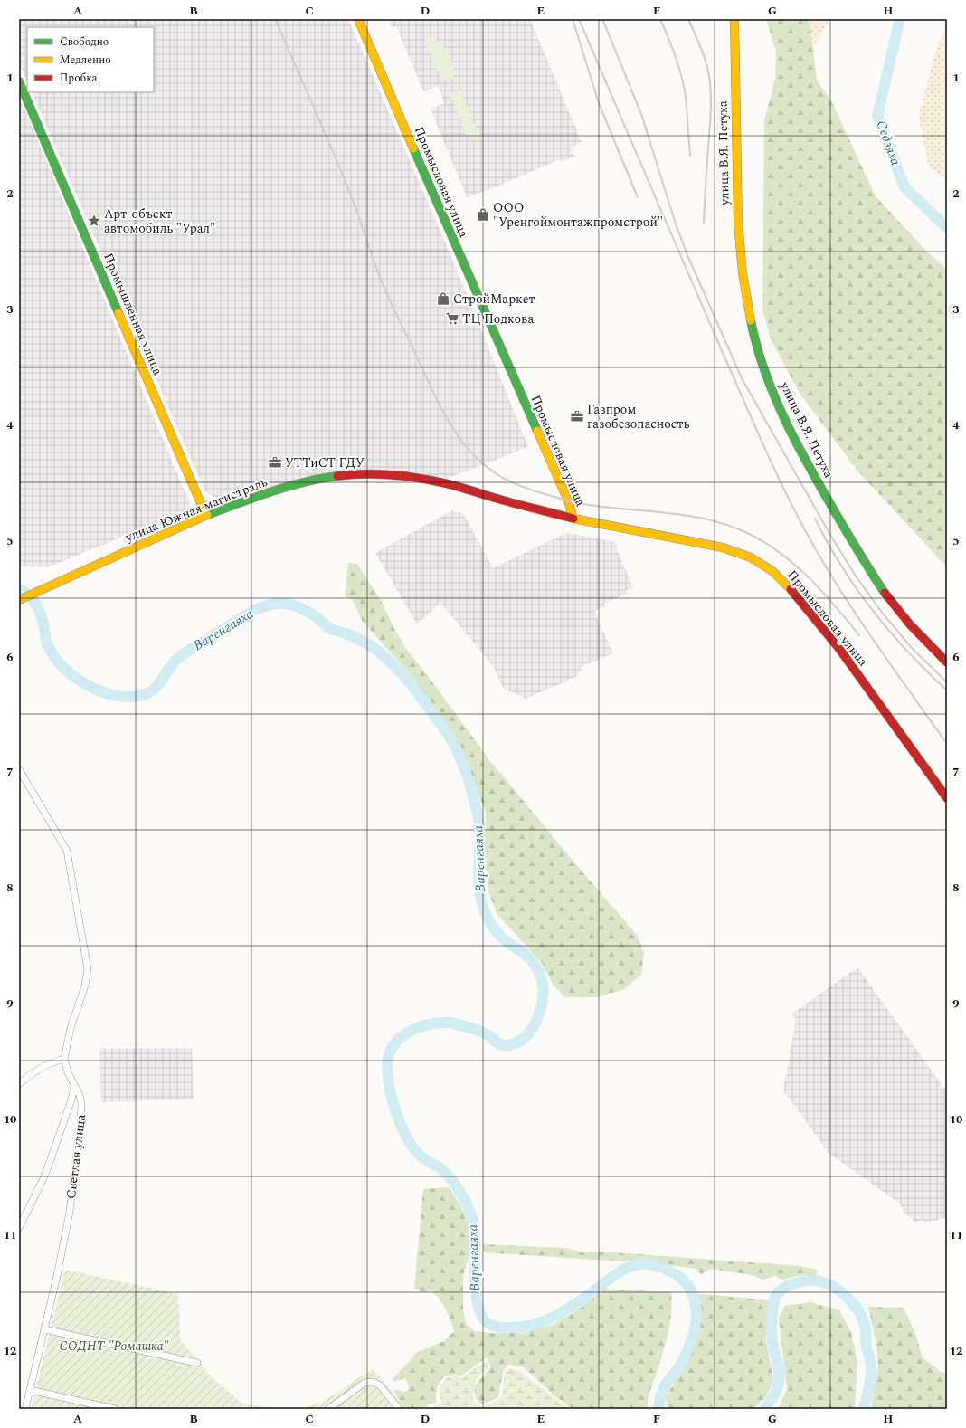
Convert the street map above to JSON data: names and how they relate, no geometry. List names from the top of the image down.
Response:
{
  "streets": {
    "main road": [
      "улица В.Я. Петуха",
      "Промысловая улица",
      "Промышленная улица",
      "улица Южная магистраль"
    ],
    "street": ["Светлая улица"]
  },
  "crossings": [
    ["Промысловая улица", "улица Южная магистраль"],
    ["Промышленная улица", "улица Южная магистраль"]
  ],
  "water": ["Седэяха", "Варенгаяха"],
  "parks": ["СОДНТ \"Ромашка\""],
  "places": {
    "shop": ["ООО \"Уренгоймонтажпромстрой\"", "СтройМаркет"],
    "place": ["Арт-объект автомобиль \"Урал\""],
    "supermarket": ["ТЦ Подкова"],
    "office": ["Газпром газобезопасность", "УТТиСТ ГДУ"]
  },
  "legend": ["Свободно", "Медленно", "Пробка"],
  "grid": {
    "columns": [
      "A",
      "B",
      "C",
      "D",
      "E",
      "F",
      "G",
      "H"
    ],
    "rows": [
      "1",
      "2",
      "3",
      "4",
      "5",
      "6",
      "7",
      "8",
      "9",
      "10",
      "11",
      "12"
    ]
  }
}
